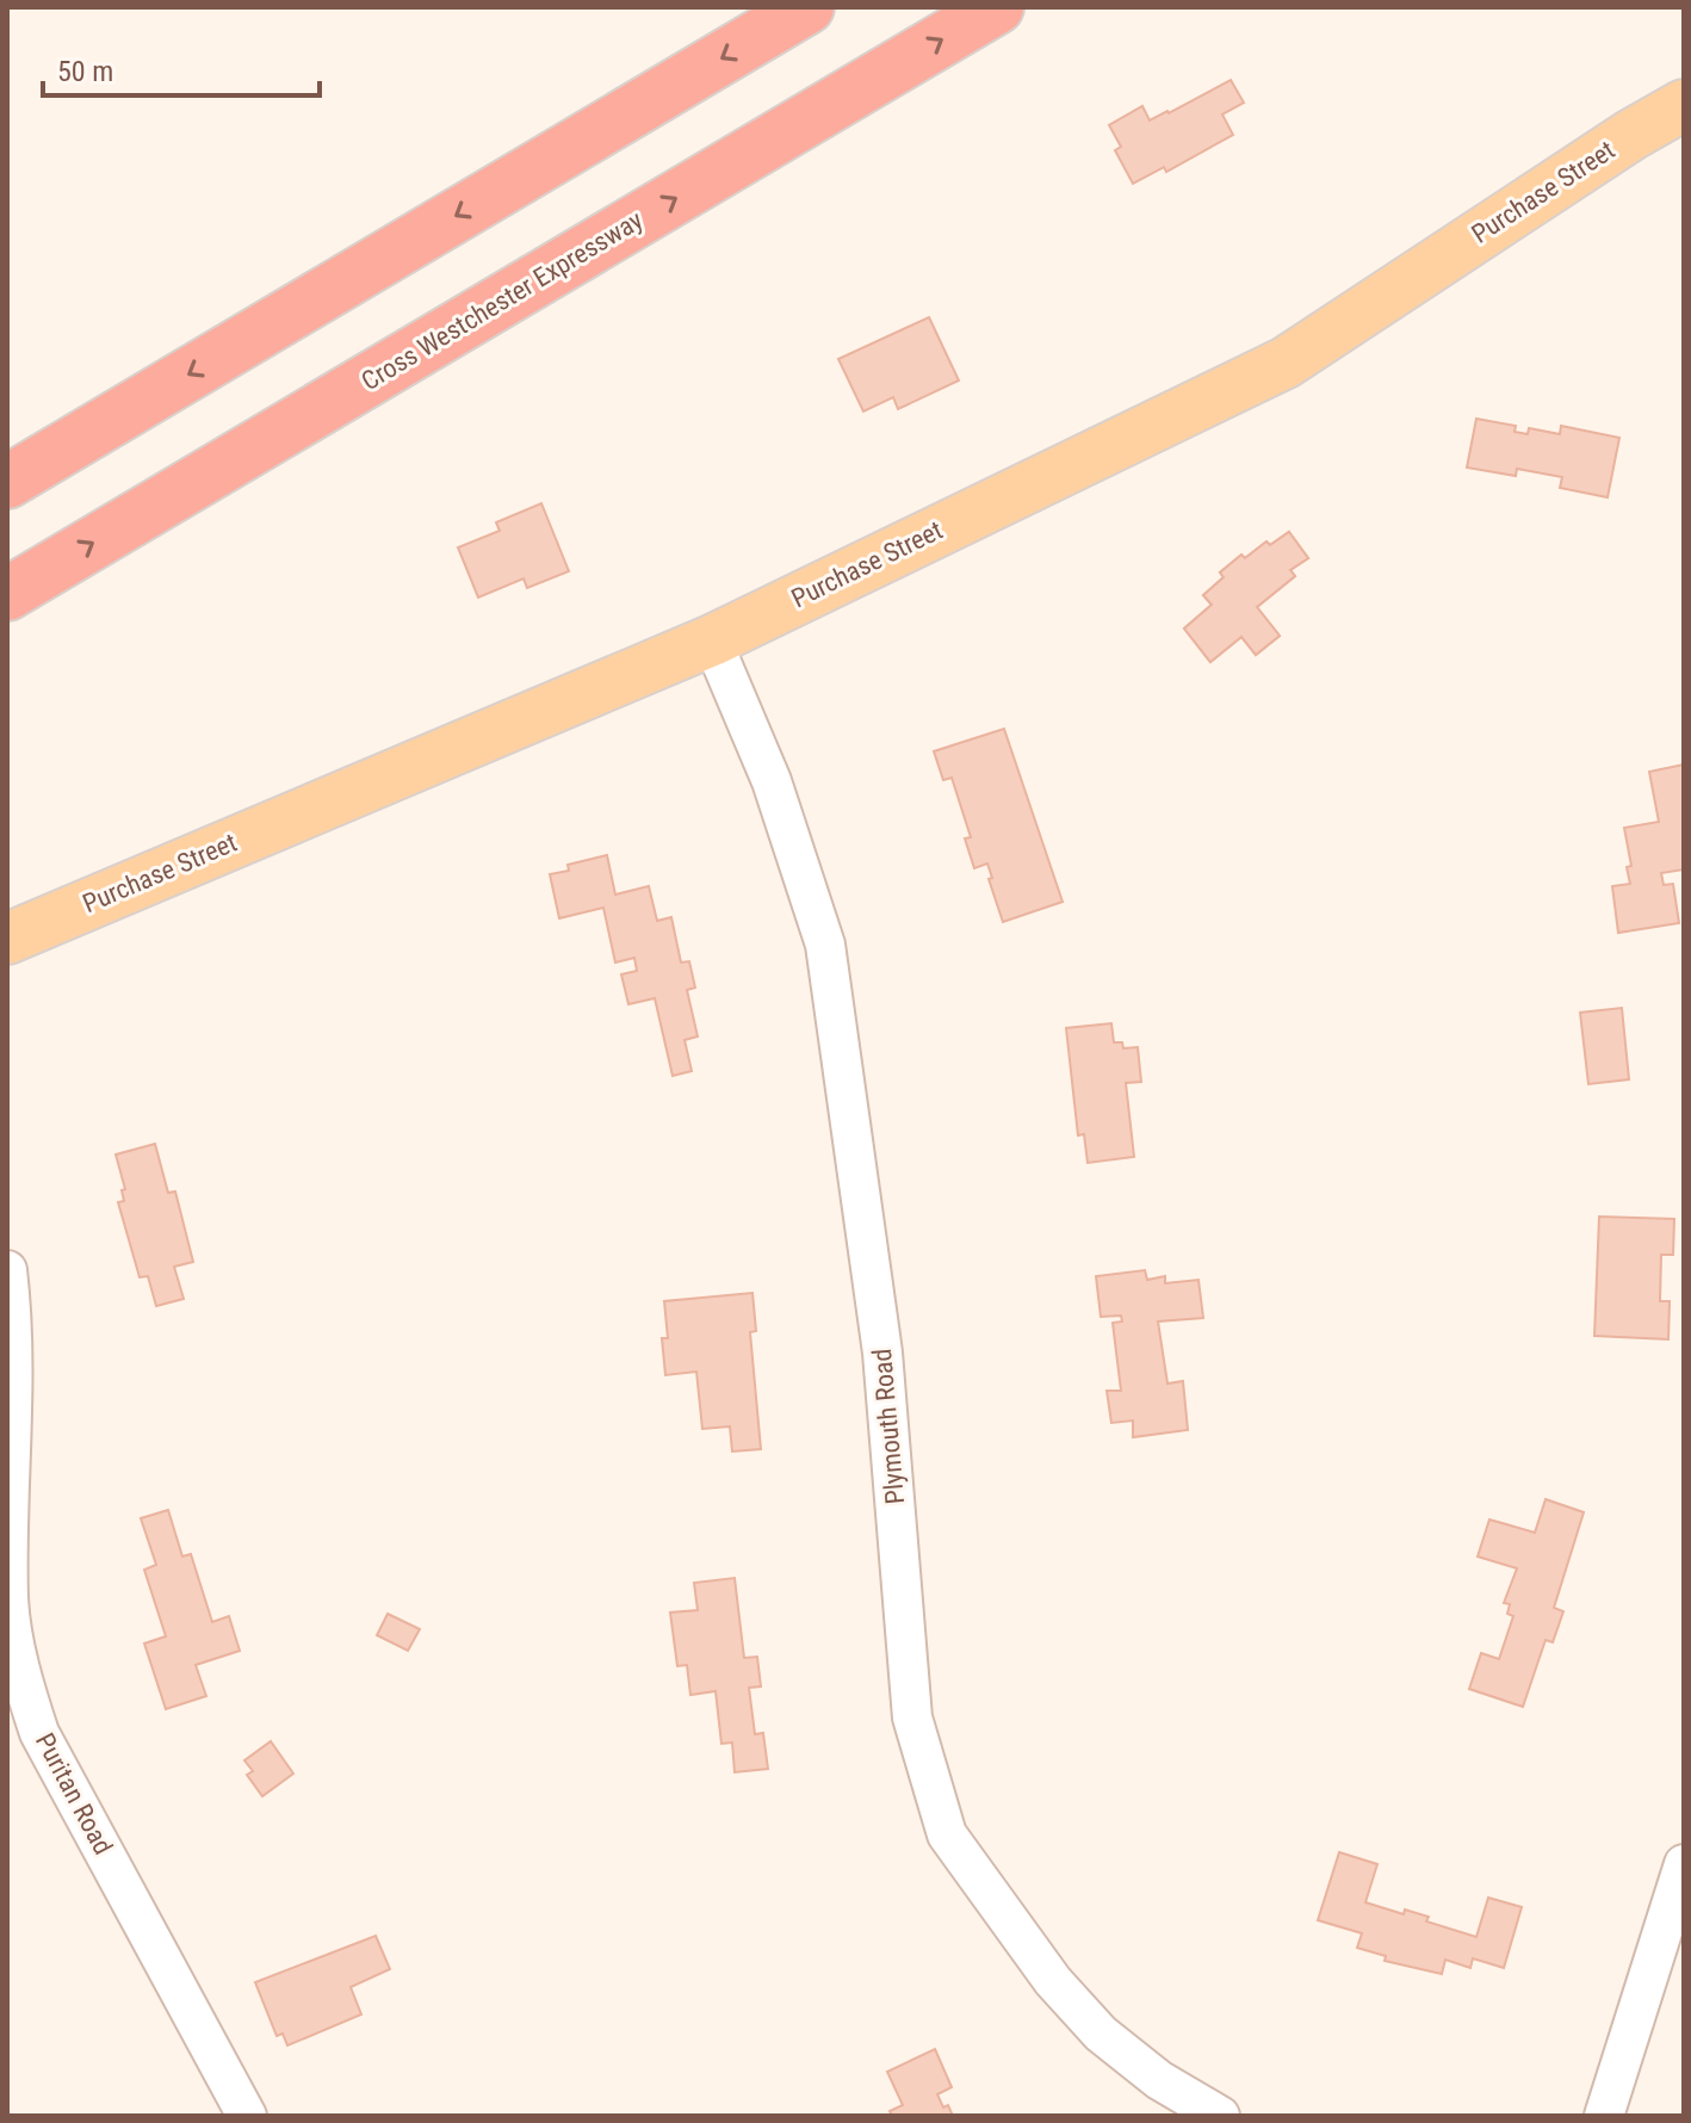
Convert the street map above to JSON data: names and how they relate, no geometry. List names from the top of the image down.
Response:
{
  "streets": {
    "highway": ["Cross Westchester Expressway"],
    "main road": ["Purchase Street"],
    "street": ["Plymouth Road", "Puritan Road"]
  },
  "crossings": [
    ["Purchase Street", "Plymouth Road"]
  ],
  "scale_bar": "50 m"
}
